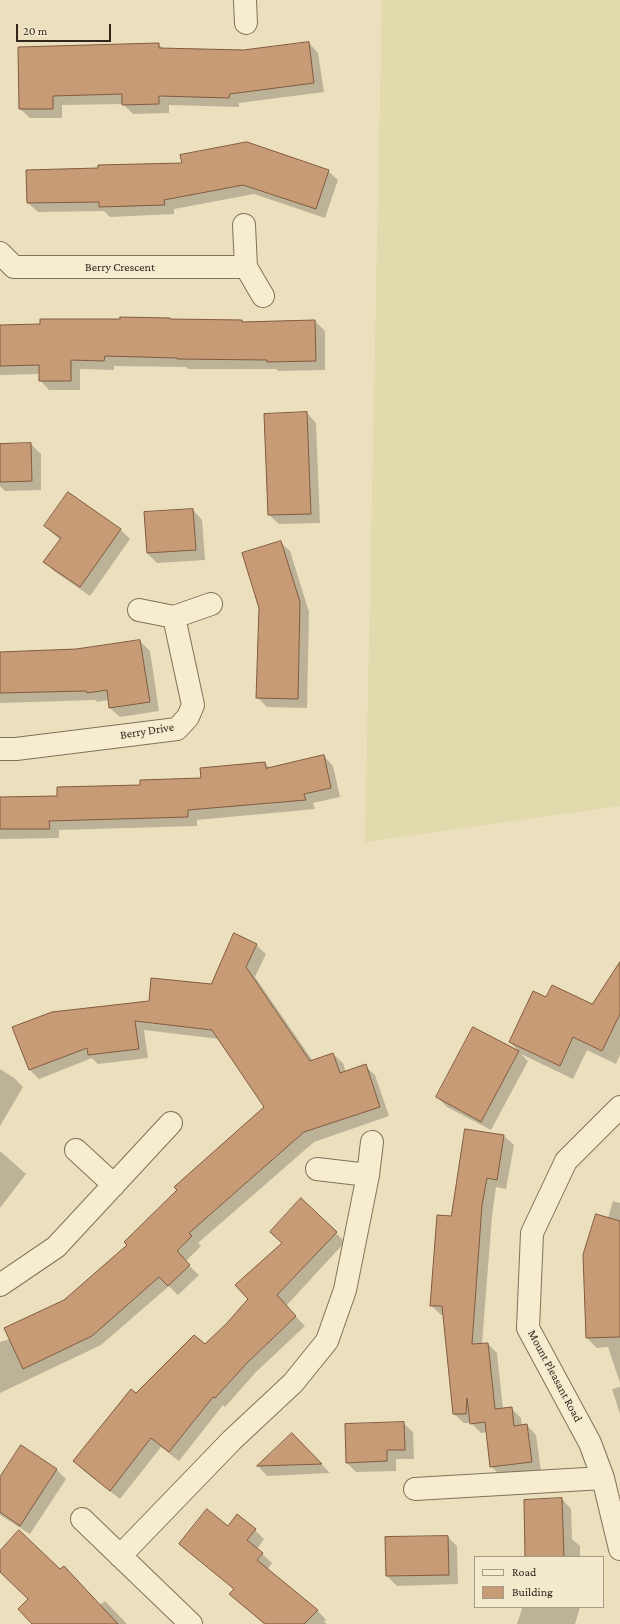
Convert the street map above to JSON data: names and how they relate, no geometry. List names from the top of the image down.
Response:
{
  "streets": {
    "street": ["Berry Crescent", "Berry Drive", "Mount Pleasant Road"]
  },
  "legend": ["Road", "Building"],
  "scale_bar": "20 m"
}
